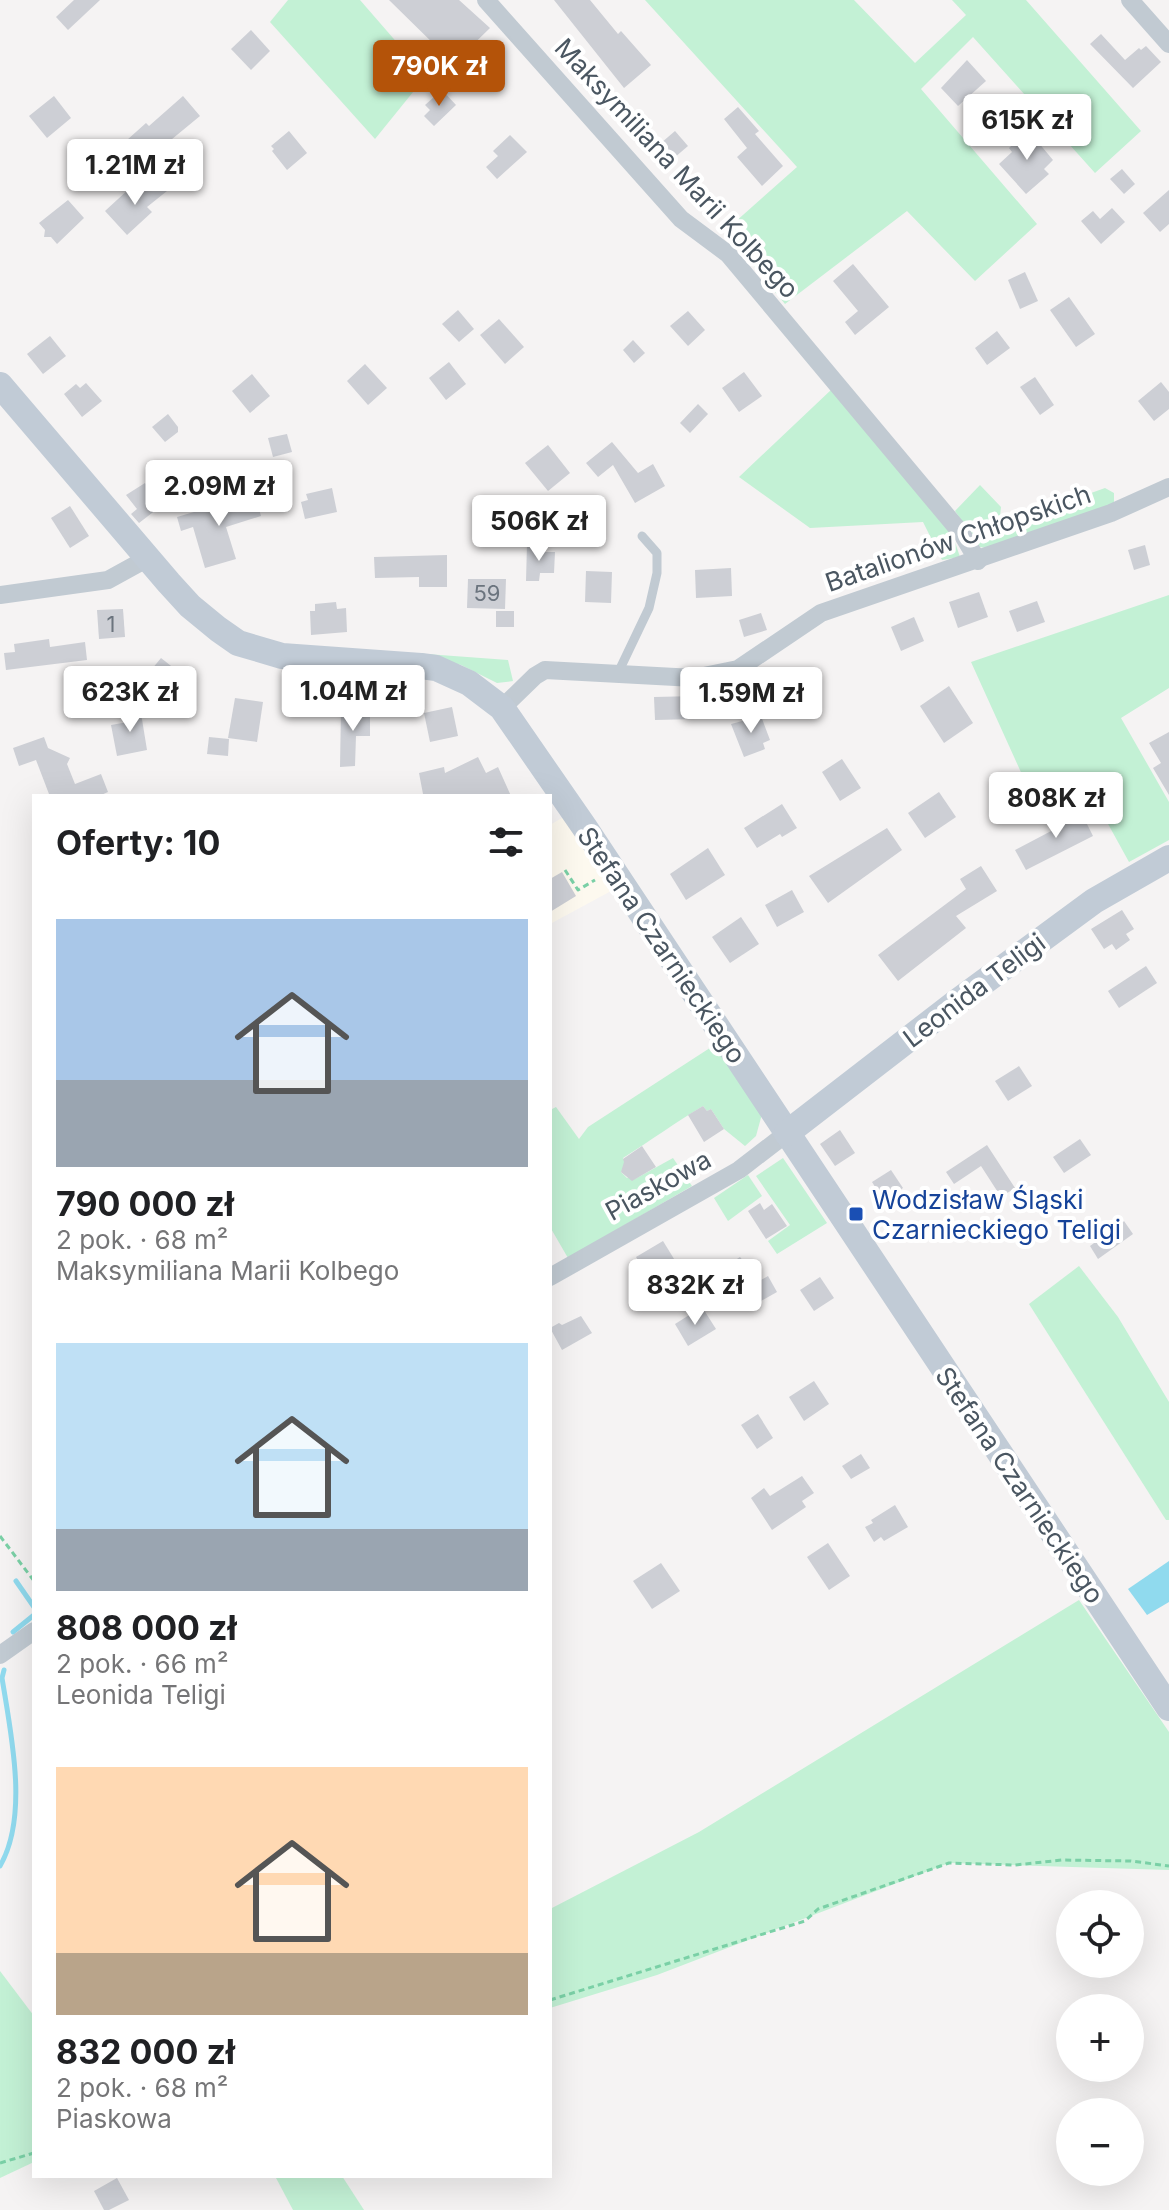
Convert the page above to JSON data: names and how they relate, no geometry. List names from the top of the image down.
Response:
{
  "streets": {
    "street": [
      "Maksymiliana Marii Kolbego",
      "Batalionów Chłopskich",
      "Stefana Czarnieckiego",
      "Leonida Teligi",
      "Piaskowa"
    ]
  },
  "crossings": [
    ["Maksymiliana Marii Kolbego", "Batalionów Chłopskich"],
    ["Batalionów Chłopskich", "Stefana Czarnieckiego"],
    ["Stefana Czarnieckiego", "Leonida Teligi"],
    ["Stefana Czarnieckiego", "Piaskowa"],
    ["Leonida Teligi", "Piaskowa"]
  ],
  "places": {
    "transit": ["Wodzisław Śląski Czarnieckiego Teligi"]
  },
  "house_numbers": ["59", "1"],
  "page": {
    "price": [
      "790K zł",
      "615K zł",
      "1.21M zł",
      "2.09M zł",
      "506K zł",
      "1.04M zł",
      "623K zł",
      "1.59M zł",
      "808K zł",
      "832K zł"
    ],
    "heading": "Oferty: 10",
    "list": [
      {
        "name": "790 000 zł",
        "note": "2 pok. · 68 m² · Maksymiliana Marii Kolbego"
      },
      {
        "name": "808 000 zł",
        "note": "2 pok. · 66 m² · Leonida Teligi"
      },
      {
        "name": "832 000 zł",
        "note": "2 pok. · 68 m² · Piaskowa"
      }
    ],
    "map_buttons": ["+", "−"]
  }
}
